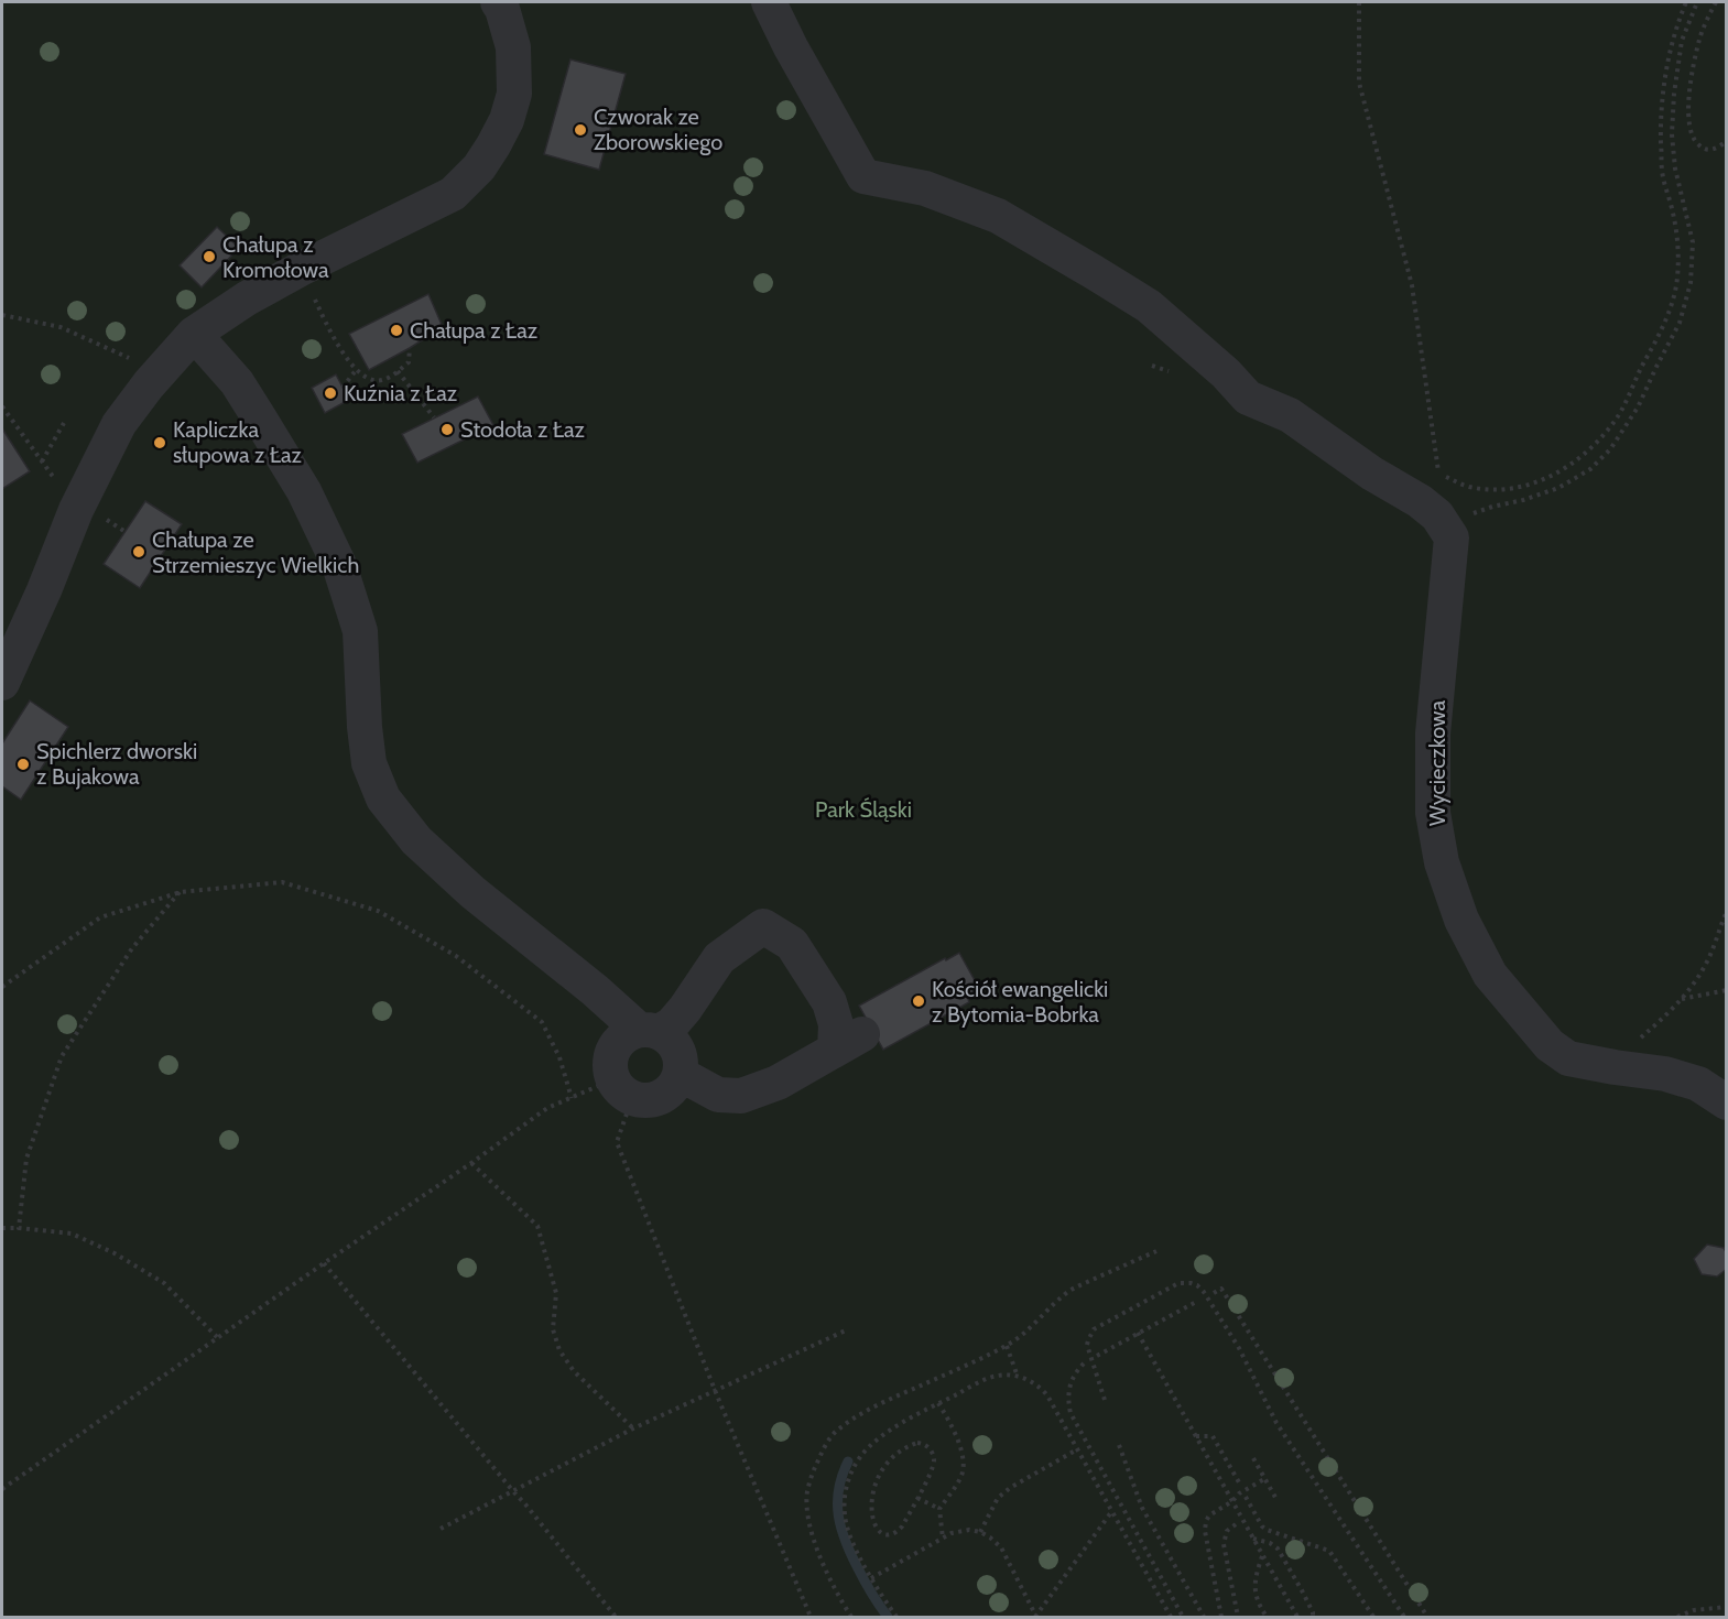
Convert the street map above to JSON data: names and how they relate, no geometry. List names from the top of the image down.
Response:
{
  "streets": {
    "street": ["Wycieczkowa"]
  },
  "parks": ["Park Śląski"],
  "places": [
    "Czworak ze Zborowskiego",
    "Chałupa z Kromołowa",
    "Chałupa z Łaz",
    "Kuźnia z Łaz",
    "Stodoła z Łaz",
    "Kapliczka słupowa z Łaz",
    "Chałupa ze Strzemieszyc Wielkich",
    "Spichlerz dworski z Bujakowa",
    "Kościół ewangelicki z Bytomia-Bobrka"
  ]
}
